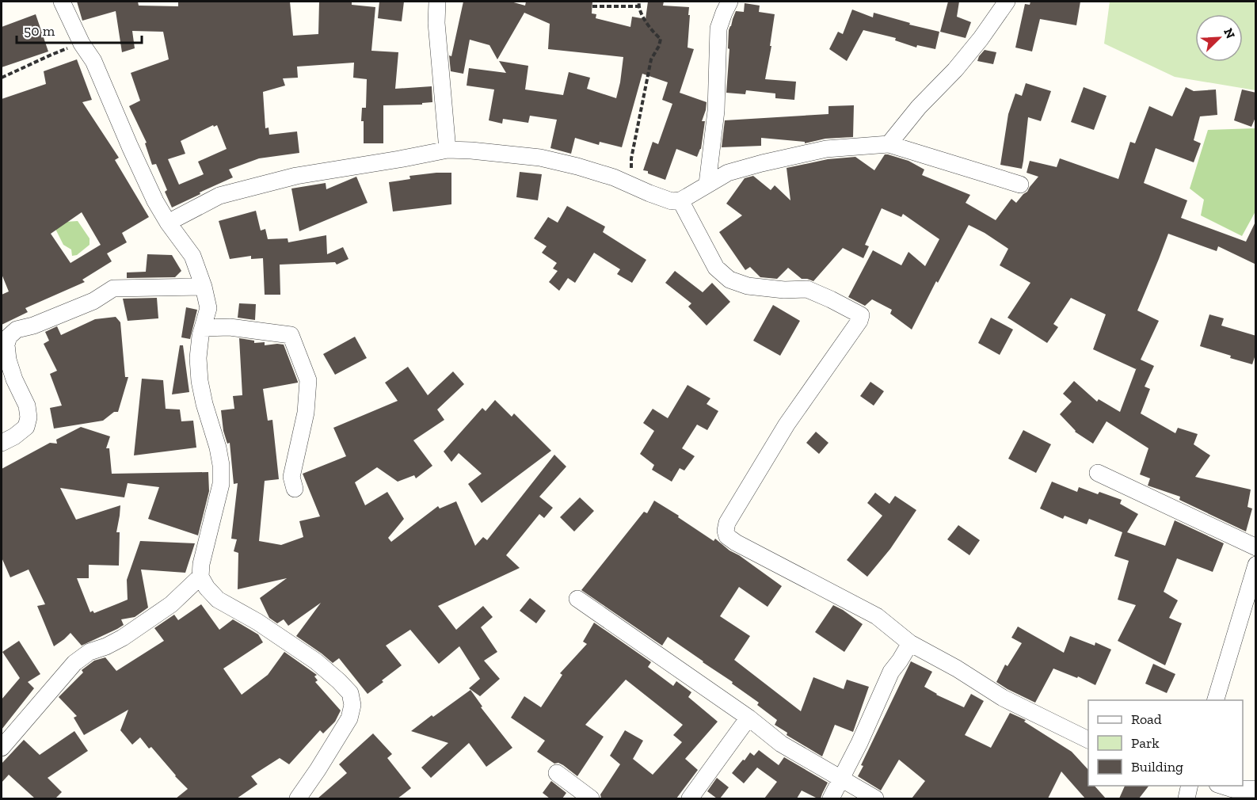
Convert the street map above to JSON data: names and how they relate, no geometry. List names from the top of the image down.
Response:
{
  "legend": ["Road", "Park", "Building"],
  "scale_bar": "50 m",
  "north": "top right"
}
